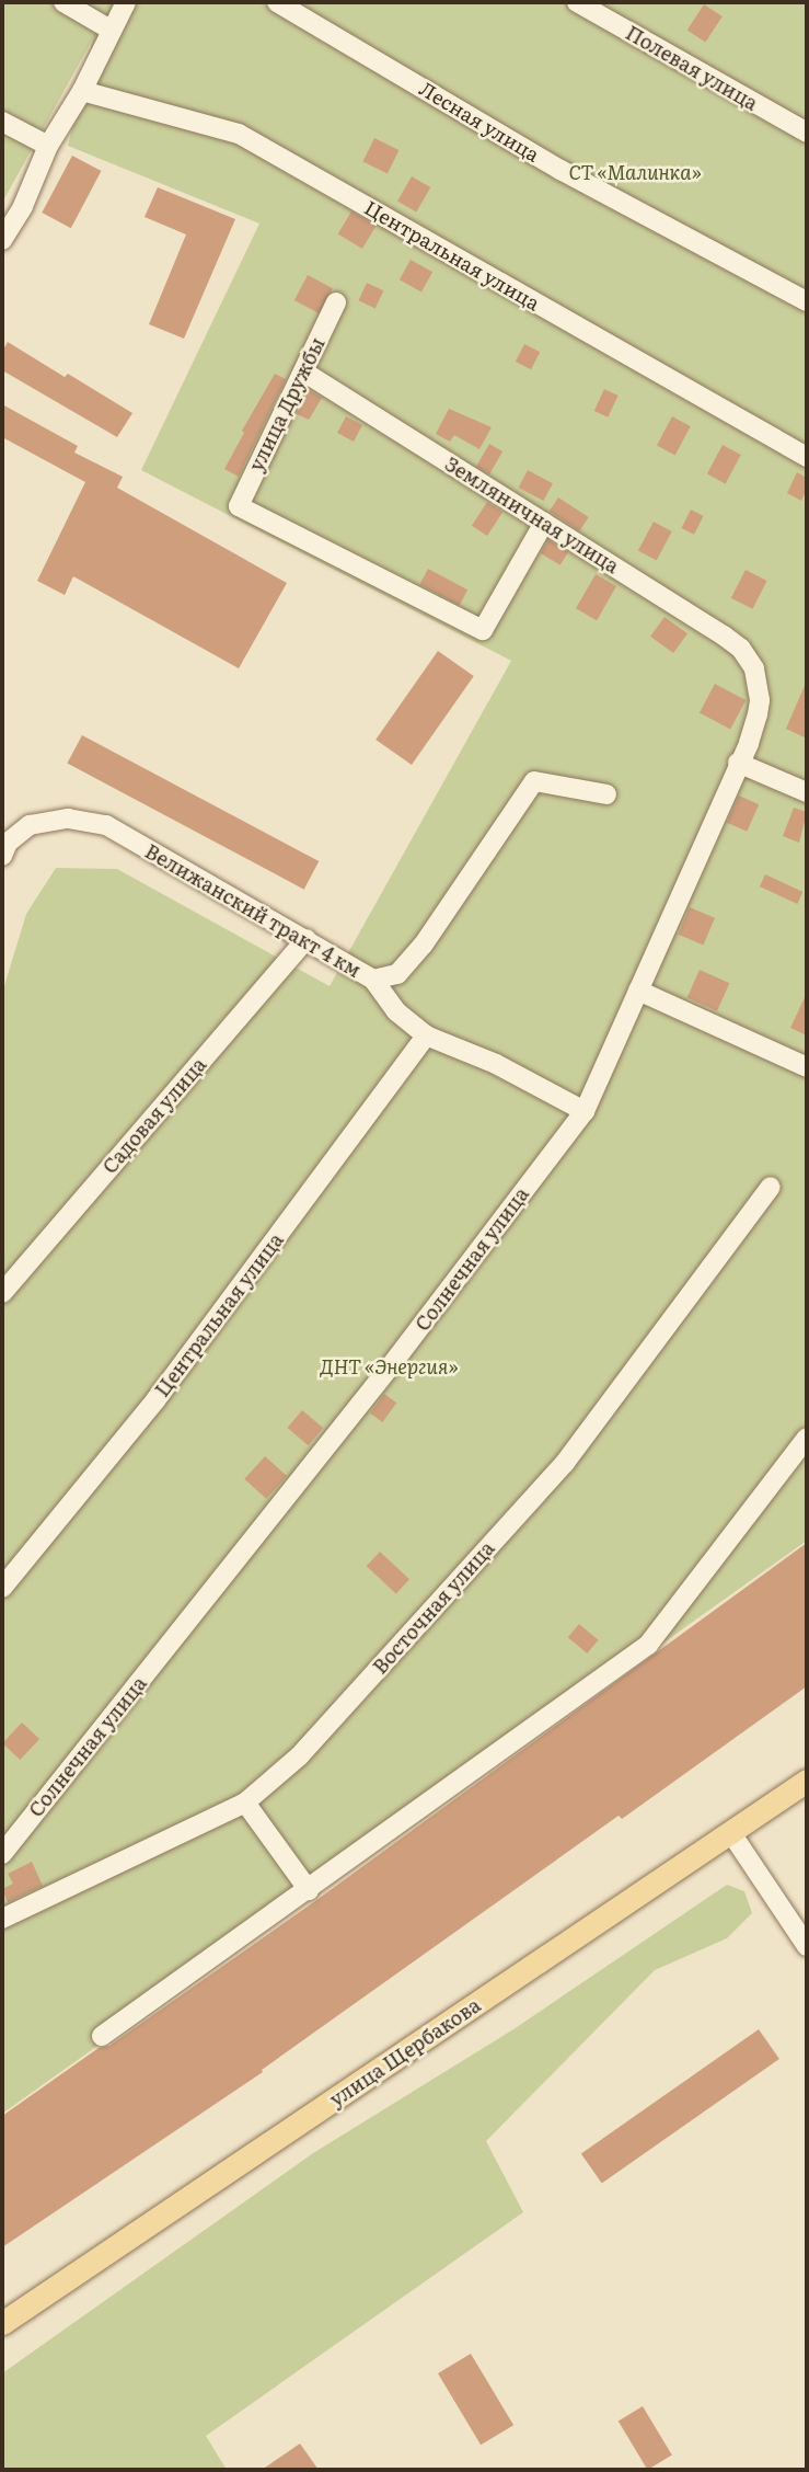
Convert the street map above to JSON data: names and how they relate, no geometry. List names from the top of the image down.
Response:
{
  "streets": {
    "main road": ["улица Щербакова"],
    "street": [
      "Полевая улица",
      "Лесная улица",
      "Центральная улица",
      "улица Дружбы",
      "Земляничная улица",
      "Велижанский тракт 4 км",
      "Садовая улица",
      "Солнечная улица",
      "Восточная улица"
    ]
  },
  "crossings": [
    ["улица Дружбы", "Земляничная улица"],
    ["Земляничная улица", "Солнечная улица"],
    ["Велижанский тракт 4 км", "Садовая улица"]
  ],
  "parks": ["CТ «Малинка»", "ДНТ «Энергия»"]
}
